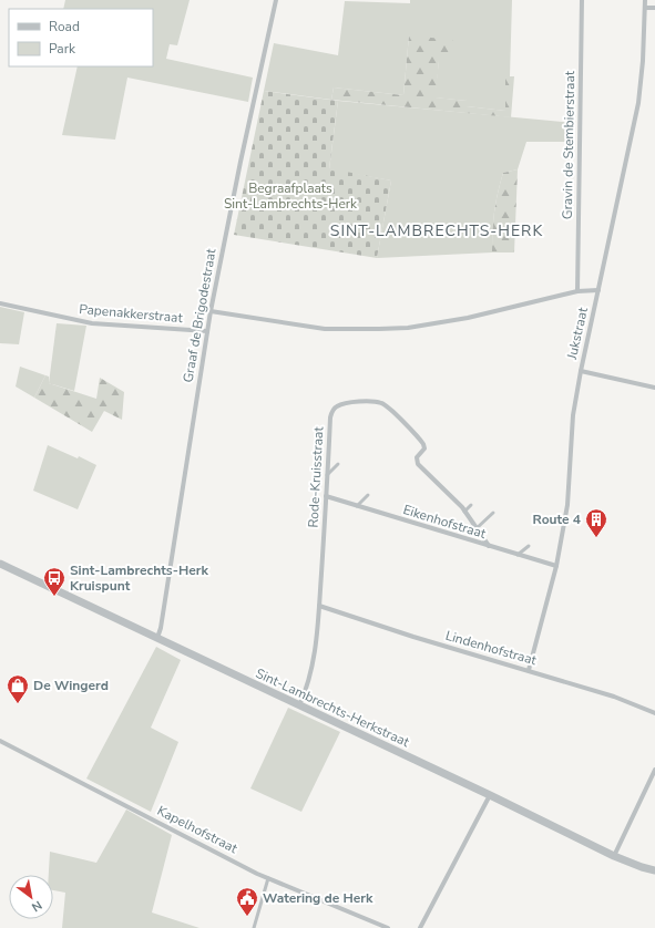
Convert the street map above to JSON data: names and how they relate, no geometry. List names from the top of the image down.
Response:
{
  "streets": {
    "street": [
      "Gravin de Stembierstraat",
      "Papenakkerstraat",
      "Graaf de Brigodestraat",
      "Jukstraat",
      "Rode-Kruisstraat",
      "Eikenhofstraat",
      "Lindenhofstraat",
      "Sint-Lambrechts-Herkstraat",
      "Kapelhofstraat"
    ]
  },
  "crossings": [
    ["Papenakkerstraat", "Graaf de Brigodestraat"],
    ["Graaf de Brigodestraat", "Sint-Lambrechts-Herkstraat"],
    ["Jukstraat", "Eikenhofstraat"],
    ["Jukstraat", "Lindenhofstraat"],
    ["Rode-Kruisstraat", "Eikenhofstraat"],
    ["Rode-Kruisstraat", "Lindenhofstraat"],
    ["Rode-Kruisstraat", "Sint-Lambrechts-Herkstraat"]
  ],
  "districts": ["SINT-LAMBRECHTS-HERK"],
  "parks": ["Begraafplaats Sint-Lambrechts-Herk"],
  "places": {
    "building": ["Route 4"],
    "bus stop": ["Sint-Lambrechts-Herk Kruispunt"],
    "shop": ["De Wingerd"],
    "public building": ["Watering de Herk"]
  },
  "legend": ["Road", "Park"],
  "north": "bottom right"
}
